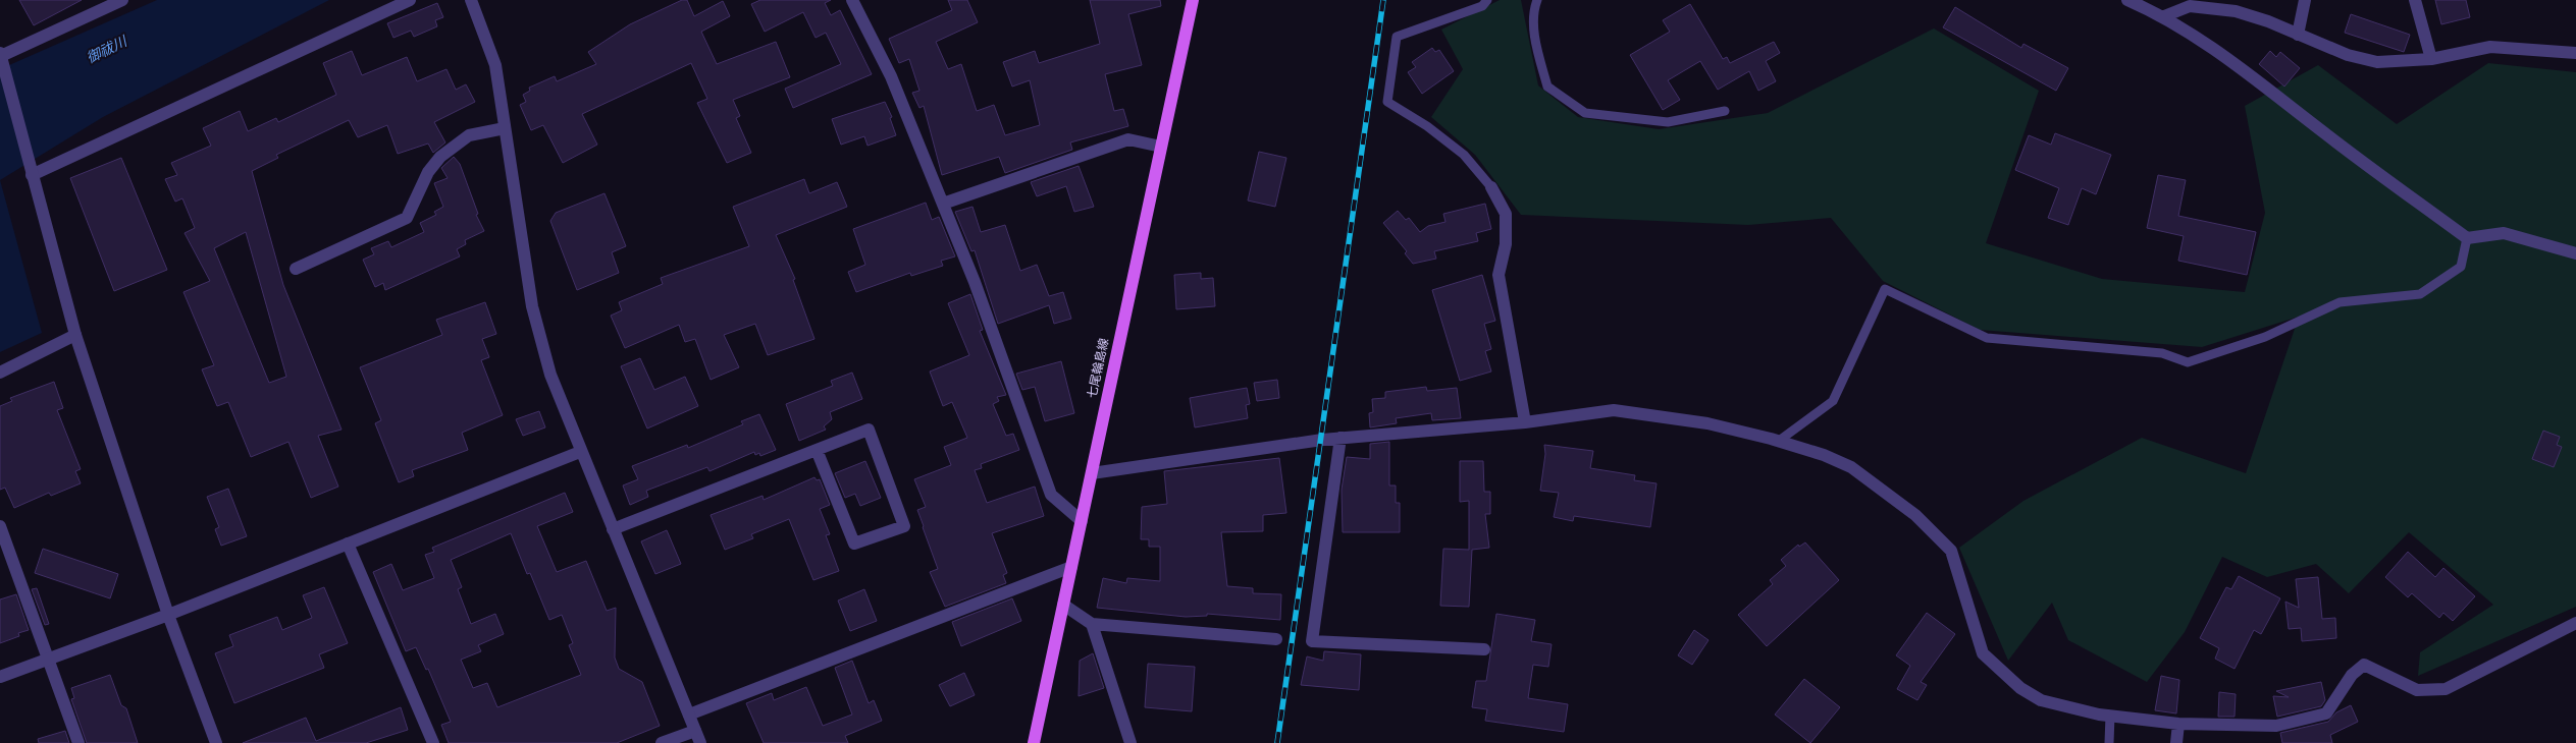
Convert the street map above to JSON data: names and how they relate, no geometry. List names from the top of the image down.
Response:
{
  "streets": {
    "main road": ["七尾輪島線"]
  },
  "water": ["御祓川"]
}
